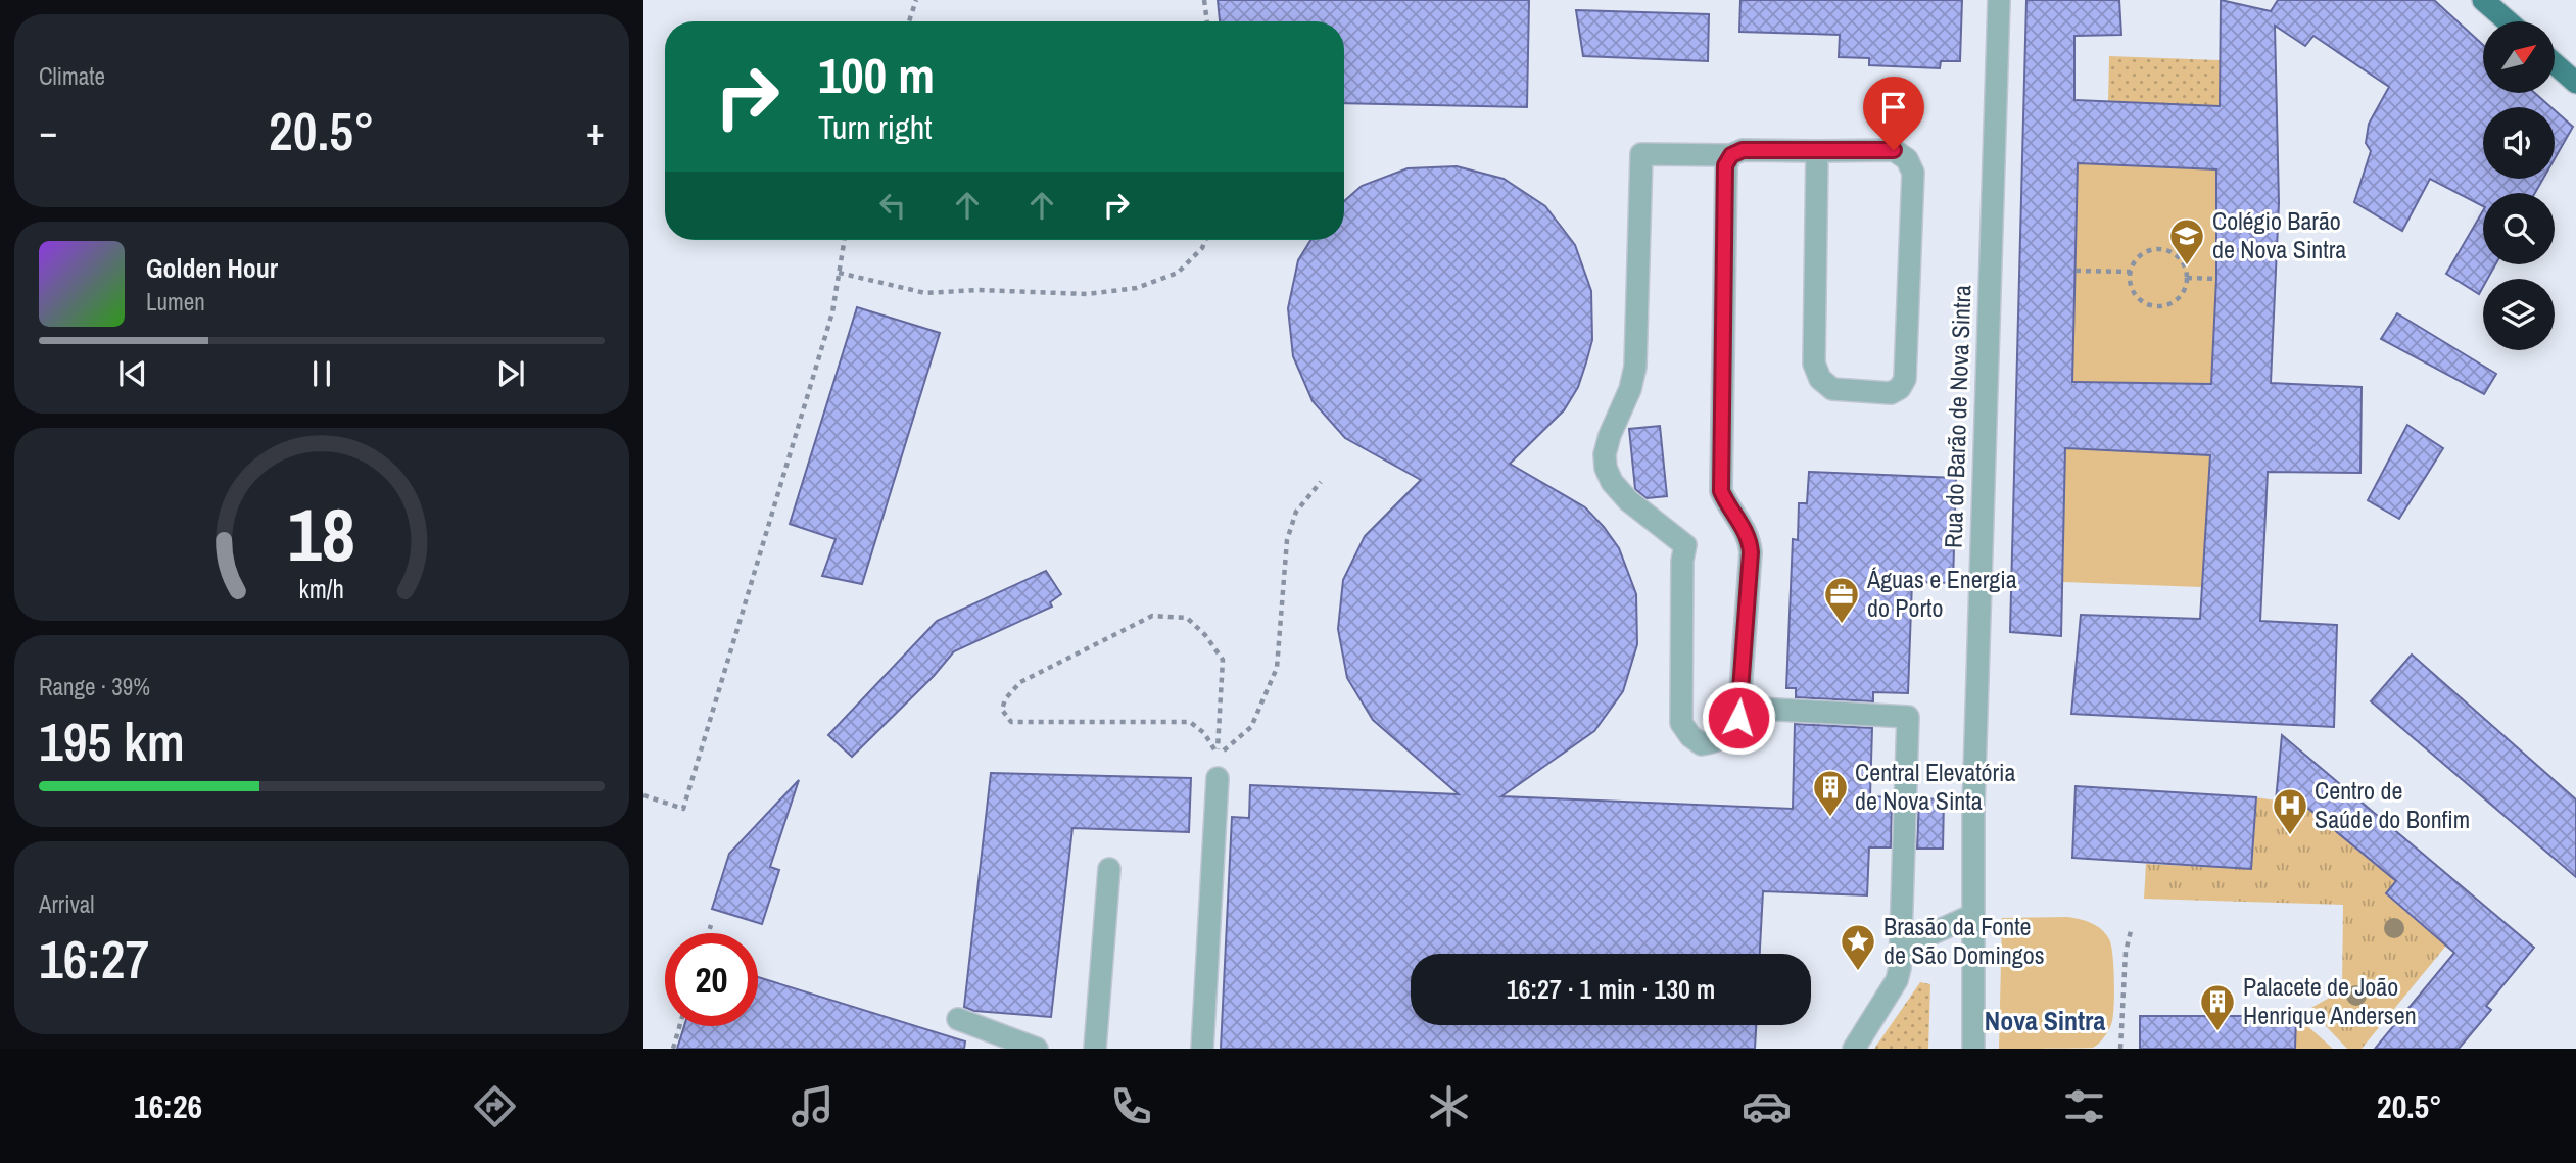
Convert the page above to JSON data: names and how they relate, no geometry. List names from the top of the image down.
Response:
{
  "streets": {
    "street": ["Rua do Barão de Nova Sintra"]
  },
  "districts": ["Nova Sintra"],
  "places": {
    "school or university": ["Colégio Barão de Nova Sintra"],
    "office": ["Águas e Energia do Porto"],
    "building": ["Central Elevatória de Nova Sinta", "Palacete de João Henrique Andersen"],
    "hospital": ["Centro de Saúde do Bonfim"],
    "place": ["Brasão da Fonte de São Domingos"]
  },
  "north": "top right",
  "page": {
    "tile": [
      "Climate",
      ["Range · 39%", "195 km"],
      ["Arrival", "16:27"]
    ],
    "turn": ["100 m", "Turn right"],
    "heat": ["−", "20.5°", "+"],
    "song": ["Golden Hour", "Lumen"],
    "limit": "20",
    "trip": "16:27 · 1 min · 130 m",
    "tabs": ["16:26", "20.5°"],
    "gauge": ["18", "km/h"]
  }
}
